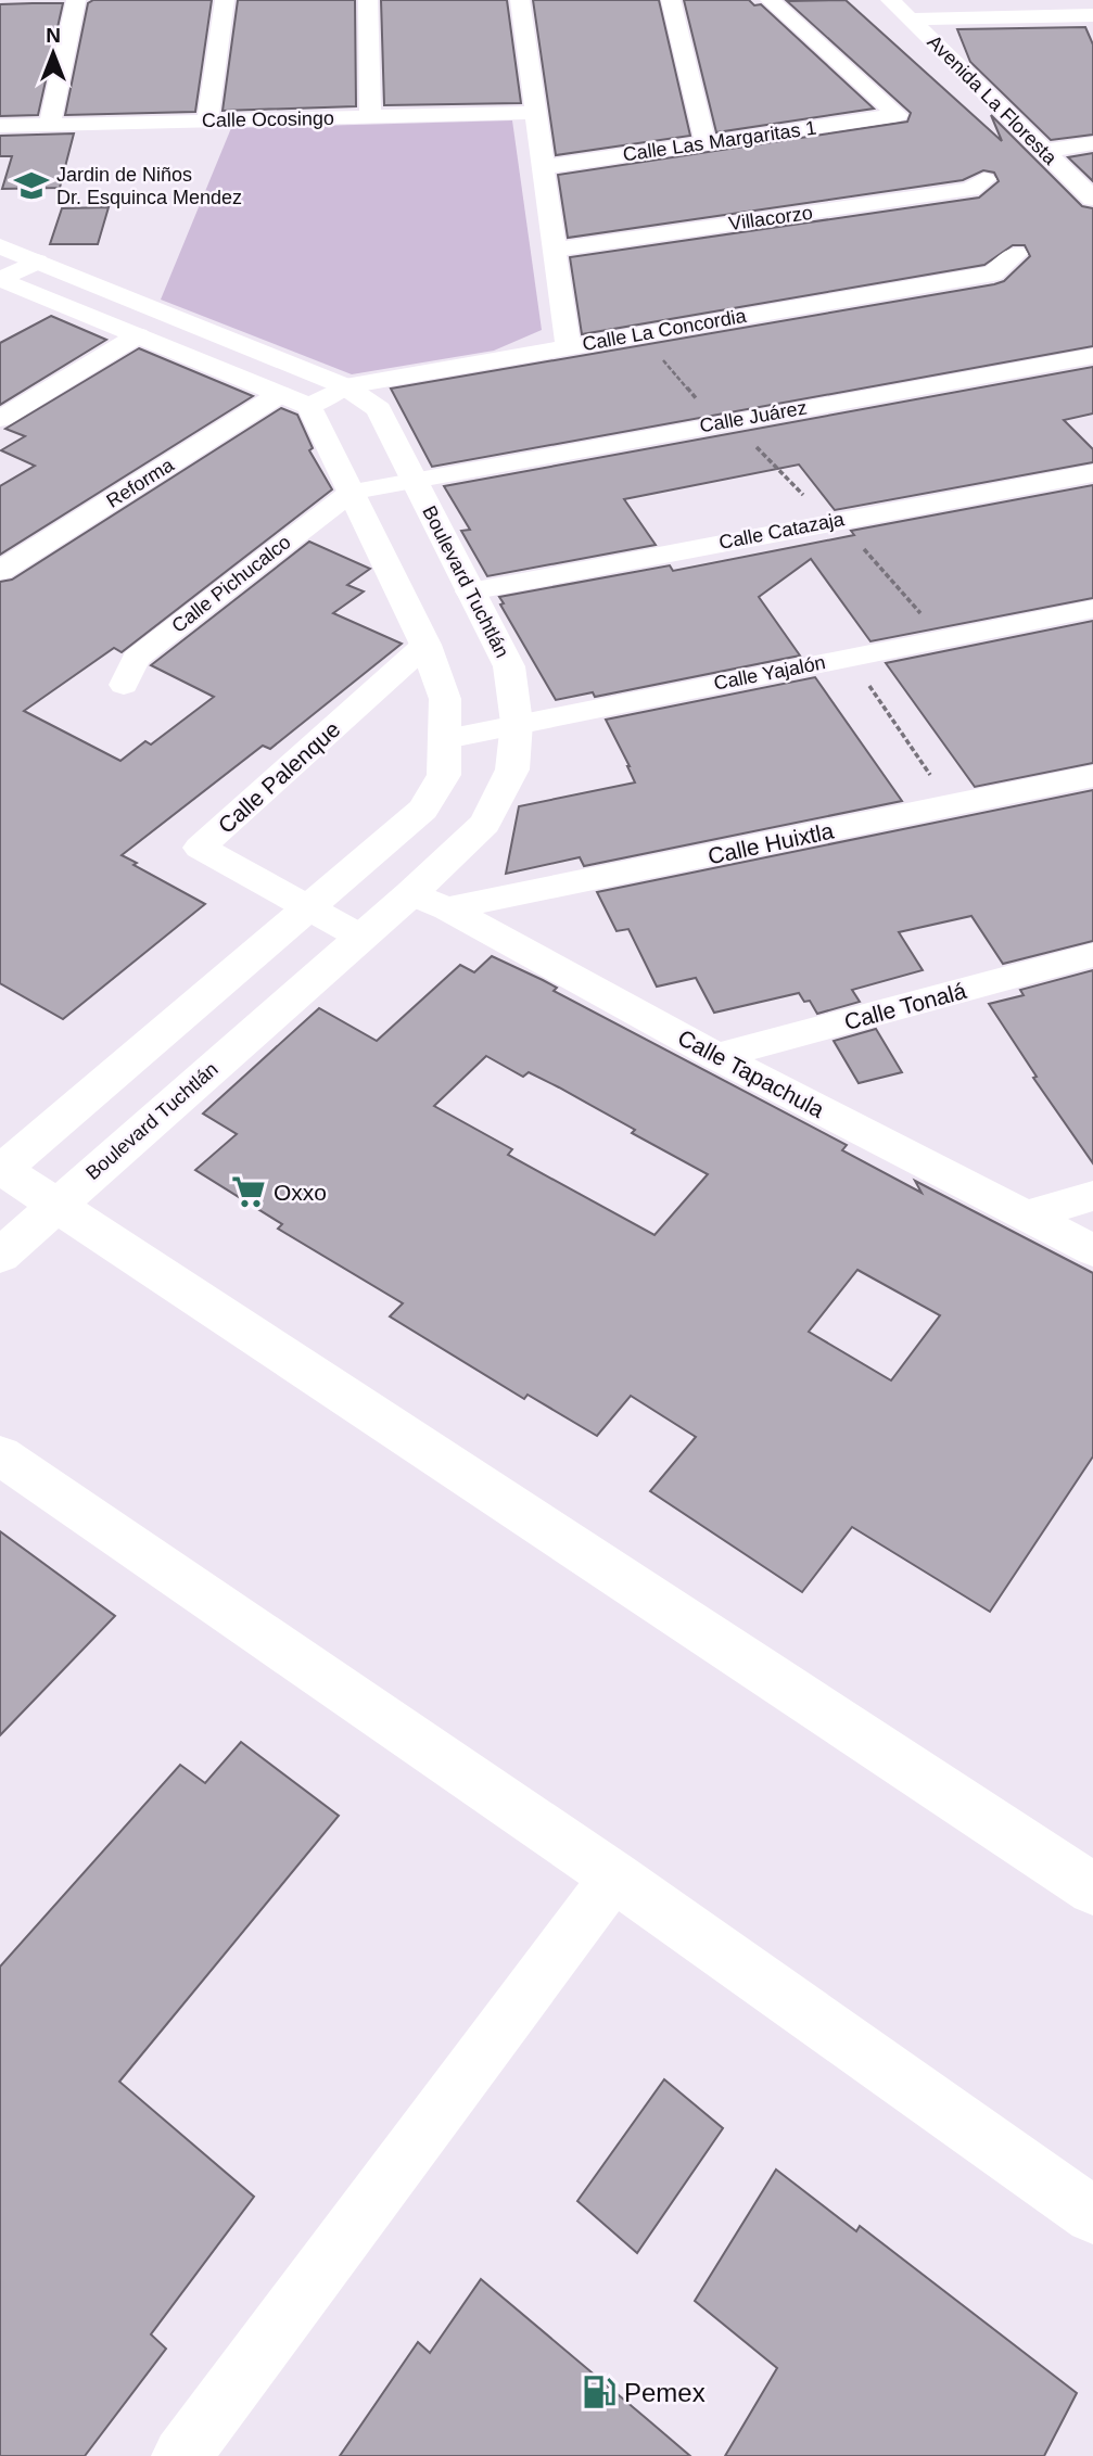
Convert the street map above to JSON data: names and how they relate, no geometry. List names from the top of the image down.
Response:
{
  "streets": {
    "street": [
      "Avenida La Floresta",
      "Calle Ocosingo",
      "Calle Las Margaritas 1",
      "Villacorzo",
      "Calle La Concordia",
      "Calle Juárez",
      "Reforma",
      "Calle Catazaja",
      "Boulevard Tuchtlán",
      "Calle Pichucalco",
      "Calle Yajalón",
      "Calle Palenque",
      "Calle Huixtla",
      "Calle Tonalá",
      "Calle Tapachula"
    ]
  },
  "crossings": [
    ["Calle La Concordia", "Boulevard Tuchtlán"],
    ["Calle Juárez", "Boulevard Tuchtlán"],
    ["Calle Juárez", "Calle Pichucalco"],
    ["Calle Catazaja", "Boulevard Tuchtlán"],
    ["Boulevard Tuchtlán", "Calle Yajalón"],
    ["Boulevard Tuchtlán", "Calle Palenque"],
    ["Boulevard Tuchtlán", "Calle Tapachula"],
    ["Calle Huixtla", "Calle Tapachula"],
    ["Calle Tonalá", "Calle Tapachula"]
  ],
  "places": {
    "school or university": ["Jardin de Niños Dr. Esquinca Mendez"],
    "supermarket": ["Oxxo"],
    "fuel station": ["Pemex"]
  },
  "north": "top"
}
